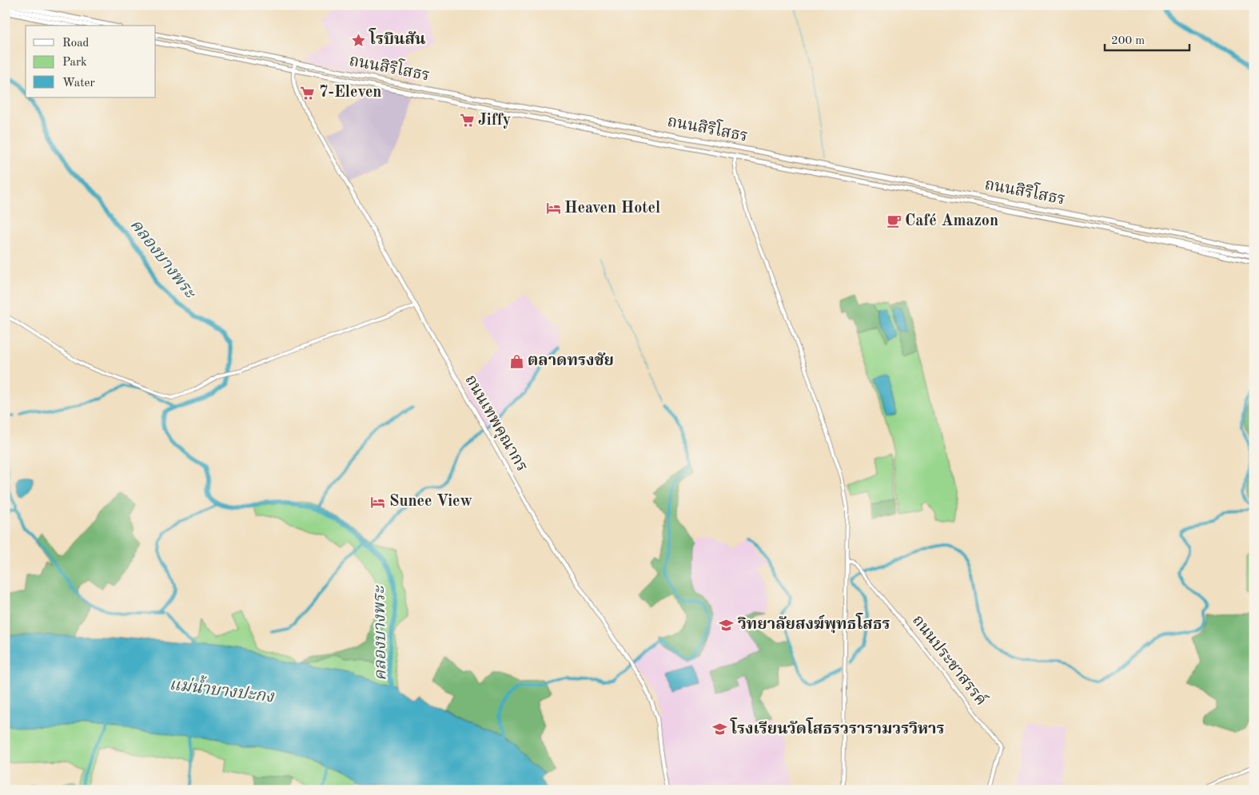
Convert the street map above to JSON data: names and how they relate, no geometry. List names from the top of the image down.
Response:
{
  "streets": {
    "highway": ["ถนนสิริโสธร"],
    "main road": ["ถนนเทพคุณากร"],
    "street": ["ถนนประชาสรรค์"]
  },
  "crossings": [
    ["ถนนสิริโสธร", "ถนนเทพคุณากร"]
  ],
  "water": ["คลองบางพระ", "แม่น้ำบางปะกง"],
  "places": {
    "place": ["โรบินสัน"],
    "supermarket": ["7-Eleven", "Jiffy"],
    "hotel": ["Heaven Hotel", "Sunee View"],
    "cafe": ["Café Amazon"],
    "shop": ["ตลาดทรงชัย"],
    "school or university": ["วิทยาลัยสงฆ์พุทธโสธร", "โรงเรียนวัดโสธรวรารามวรวิหาร"]
  },
  "legend": ["Road", "Park", "Water"],
  "scale_bar": "200 m"
}
